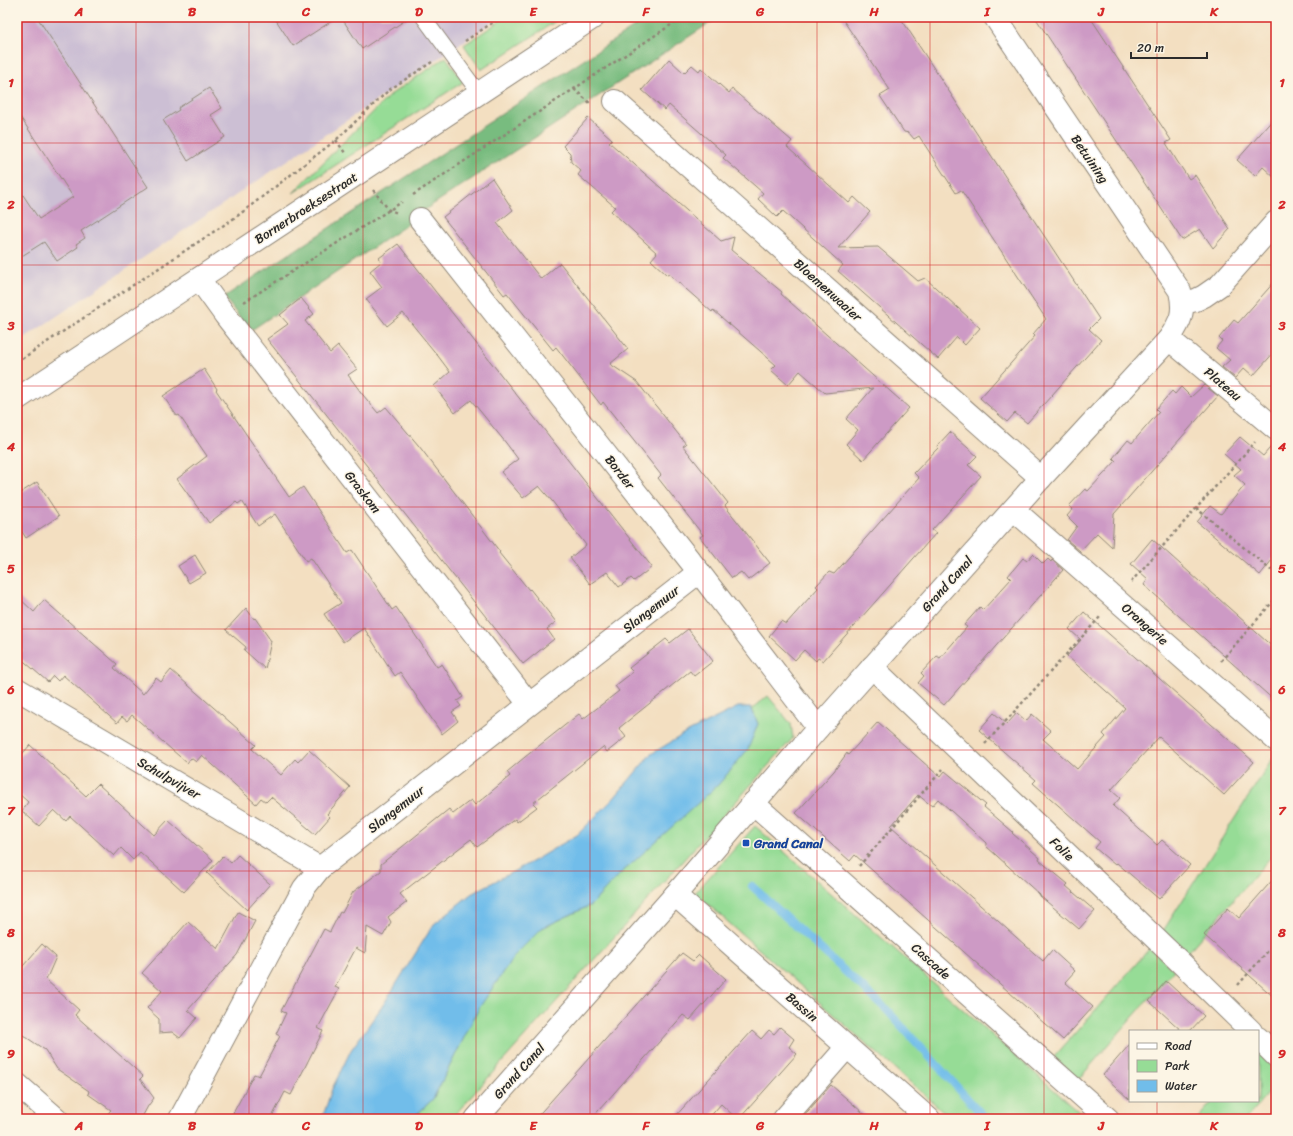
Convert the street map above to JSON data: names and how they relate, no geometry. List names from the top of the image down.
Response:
{
  "streets": {
    "street": [
      "Betuining",
      "Bornerbroeksestraat",
      "Bloemenwaaier",
      "Plateau",
      "Border",
      "Graskom",
      "Grand Canal",
      "Slangemuur",
      "Orangerie",
      "Schulpvijver",
      "Folie",
      "Cascade",
      "Bassin"
    ]
  },
  "crossings": [
    ["Betuining", "Grand Canal"],
    ["Bornerbroeksestraat", "Graskom"],
    ["Bloemenwaaier", "Grand Canal"],
    ["Plateau", "Grand Canal"],
    ["Border", "Grand Canal"],
    ["Border", "Slangemuur"],
    ["Graskom", "Slangemuur"],
    ["Grand Canal", "Orangerie"],
    ["Grand Canal", "Folie"],
    ["Grand Canal", "Cascade"],
    ["Grand Canal", "Bassin"],
    ["Slangemuur", "Schulpvijver"]
  ],
  "places": {
    "transit": ["Grand Canal"]
  },
  "legend": ["Road", "Park", "Water"],
  "scale_bar": "20 m",
  "grid": {
    "columns": [
      "A",
      "B",
      "C",
      "D",
      "E",
      "F",
      "G",
      "H",
      "I",
      "J",
      "K"
    ],
    "rows": [
      "1",
      "2",
      "3",
      "4",
      "5",
      "6",
      "7",
      "8",
      "9"
    ]
  }
}
